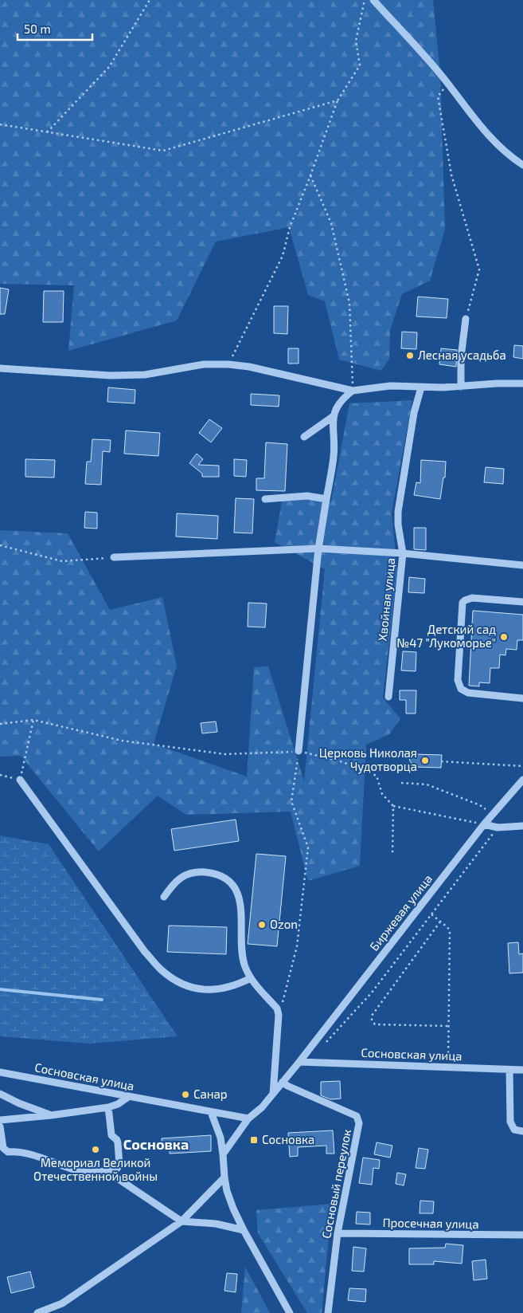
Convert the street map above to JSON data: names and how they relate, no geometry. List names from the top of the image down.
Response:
{
  "streets": {
    "street": [
      "Хвойная улица",
      "Биржевая улица",
      "Сосновская улица",
      "Сосновый переулок",
      "Просечная улица"
    ]
  },
  "crossings": [
    ["Биржевая улица", "Сосновская улица"],
    ["Биржевая улица", "Сосновый переулок"],
    ["Сосновый переулок", "Просечная улица"]
  ],
  "districts": ["Сосновка"],
  "places": {
    "other": [
      "Лесная усадьба",
      "Детский сад №47 \"Лукоморье\"",
      "Церковь Николая Чудотворца",
      "Ozon",
      "Санар",
      "Мемориал Великой Отечественной войны"
    ],
    "transit": ["Сосновка"]
  },
  "scale_bar": "50 m"
}
